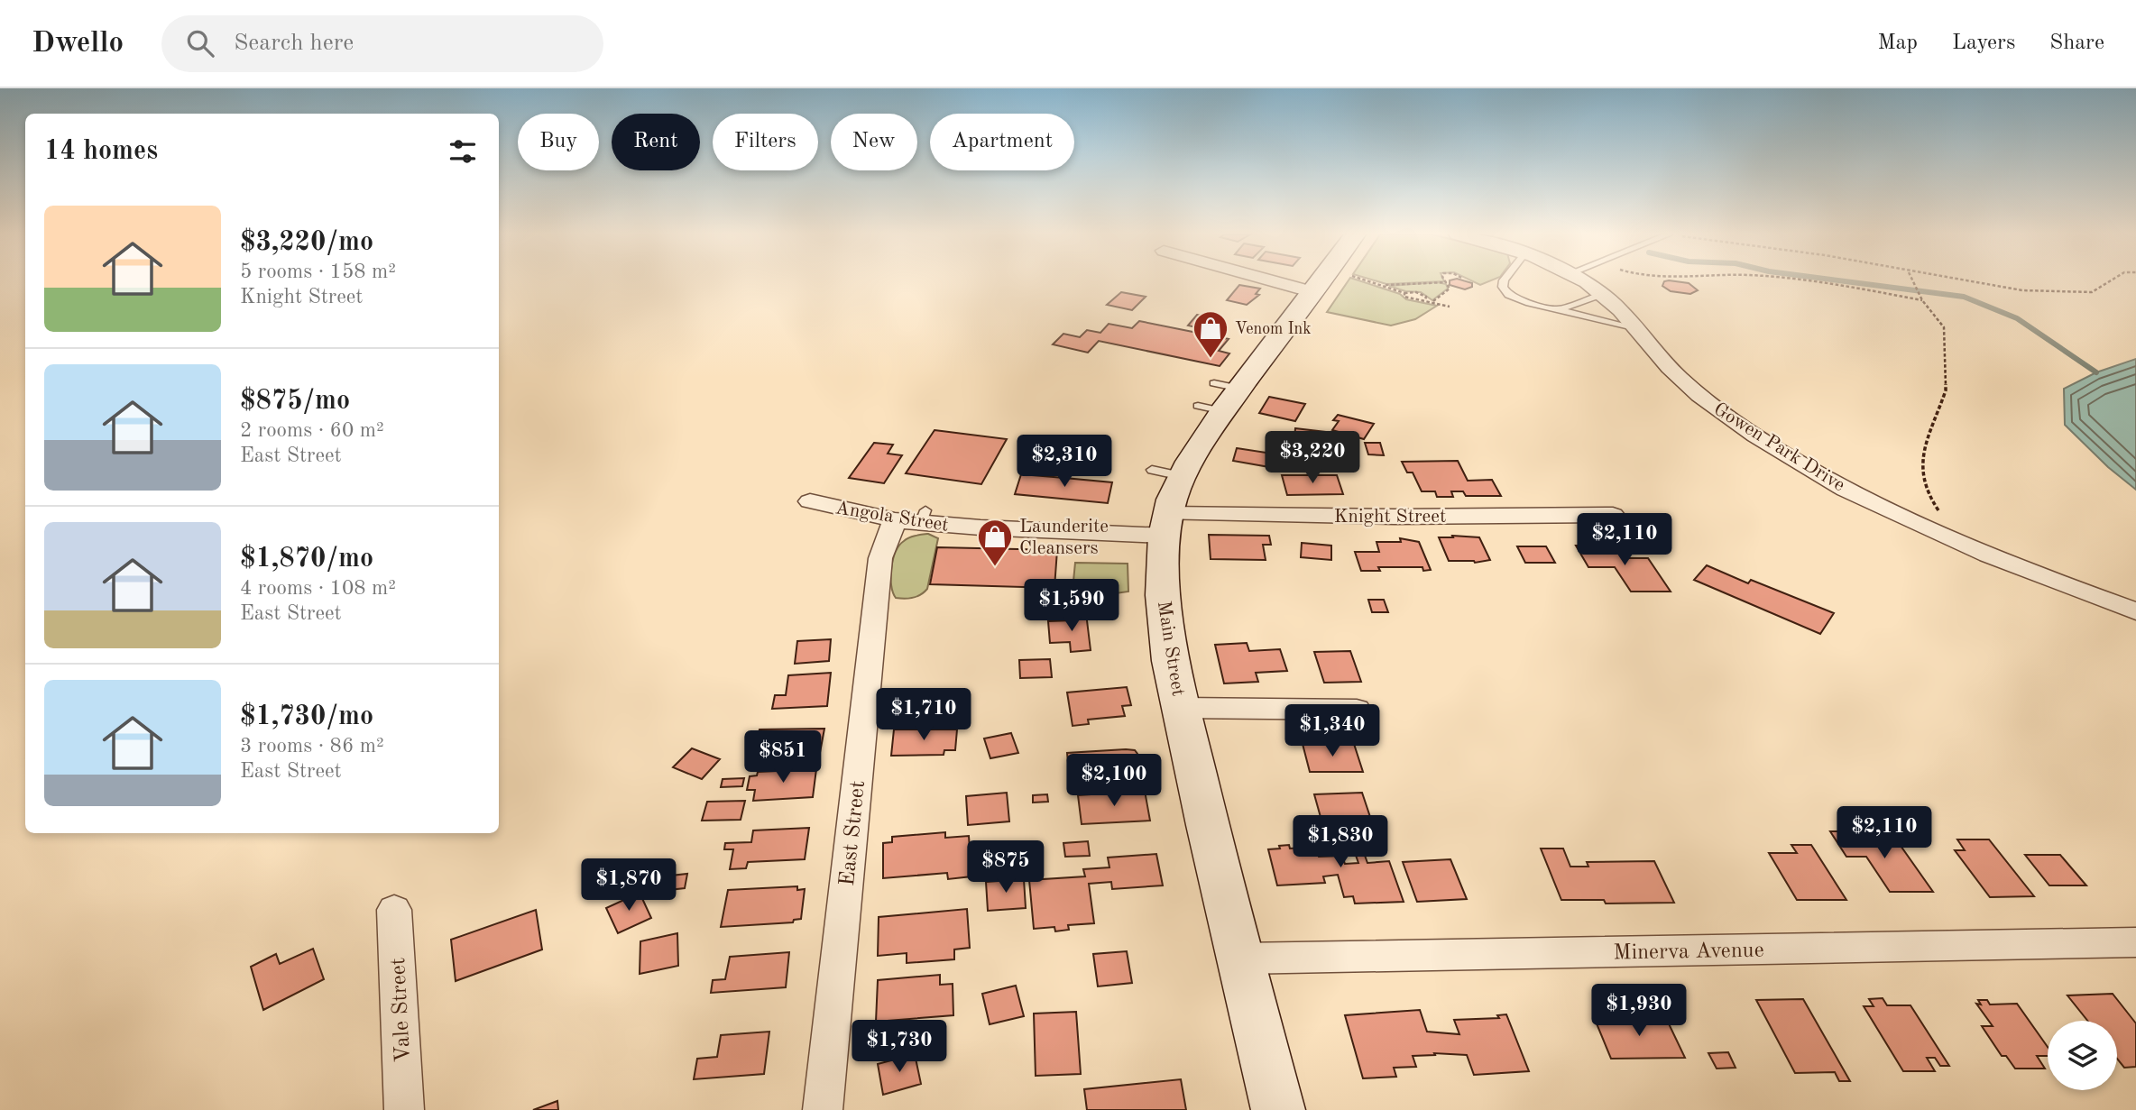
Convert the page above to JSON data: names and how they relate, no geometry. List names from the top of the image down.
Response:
{
  "streets": {
    "main road": ["Main Street"],
    "street": [
      "Gowen Park Drive",
      "Angola Street",
      "Knight Street",
      "East Street",
      "Minerva Avenue",
      "Vale Street"
    ]
  },
  "crossings": [
    ["Angola Street", "Knight Street"],
    ["Angola Street", "Main Street"],
    ["Angola Street", "East Street"],
    ["Knight Street", "Main Street"],
    ["Main Street", "Minerva Avenue"]
  ],
  "places": {
    "shop": ["Venom Ink", "Launderite Cleansers"]
  },
  "page": {
    "header": "Dwello",
    "search": "Search here",
    "nav": ["Map", "Layers", "Share"],
    "chip": [
      "Buy",
      "Rent",
      "Filters",
      "New",
      "Apartment"
    ],
    "heading": "14 homes",
    "list": [
      {
        "name": "$3,220/mo",
        "note": "5 rooms · 158 m² · Knight Street"
      },
      {
        "name": "$875/mo",
        "note": "2 rooms · 60 m² · East Street"
      },
      {
        "name": "$1,870/mo",
        "note": "4 rooms · 108 m² · East Street"
      },
      {
        "name": "$1,730/mo",
        "note": "3 rooms · 86 m² · East Street"
      }
    ],
    "price": [
      "$3,220",
      "$2,310",
      "$2,110",
      "$1,590",
      "$1,710",
      "$1,340",
      "$851",
      "$2,100",
      "$2,110",
      "$1,830",
      "$875",
      "$1,870",
      "$1,930",
      "$1,730"
    ]
  }
}
